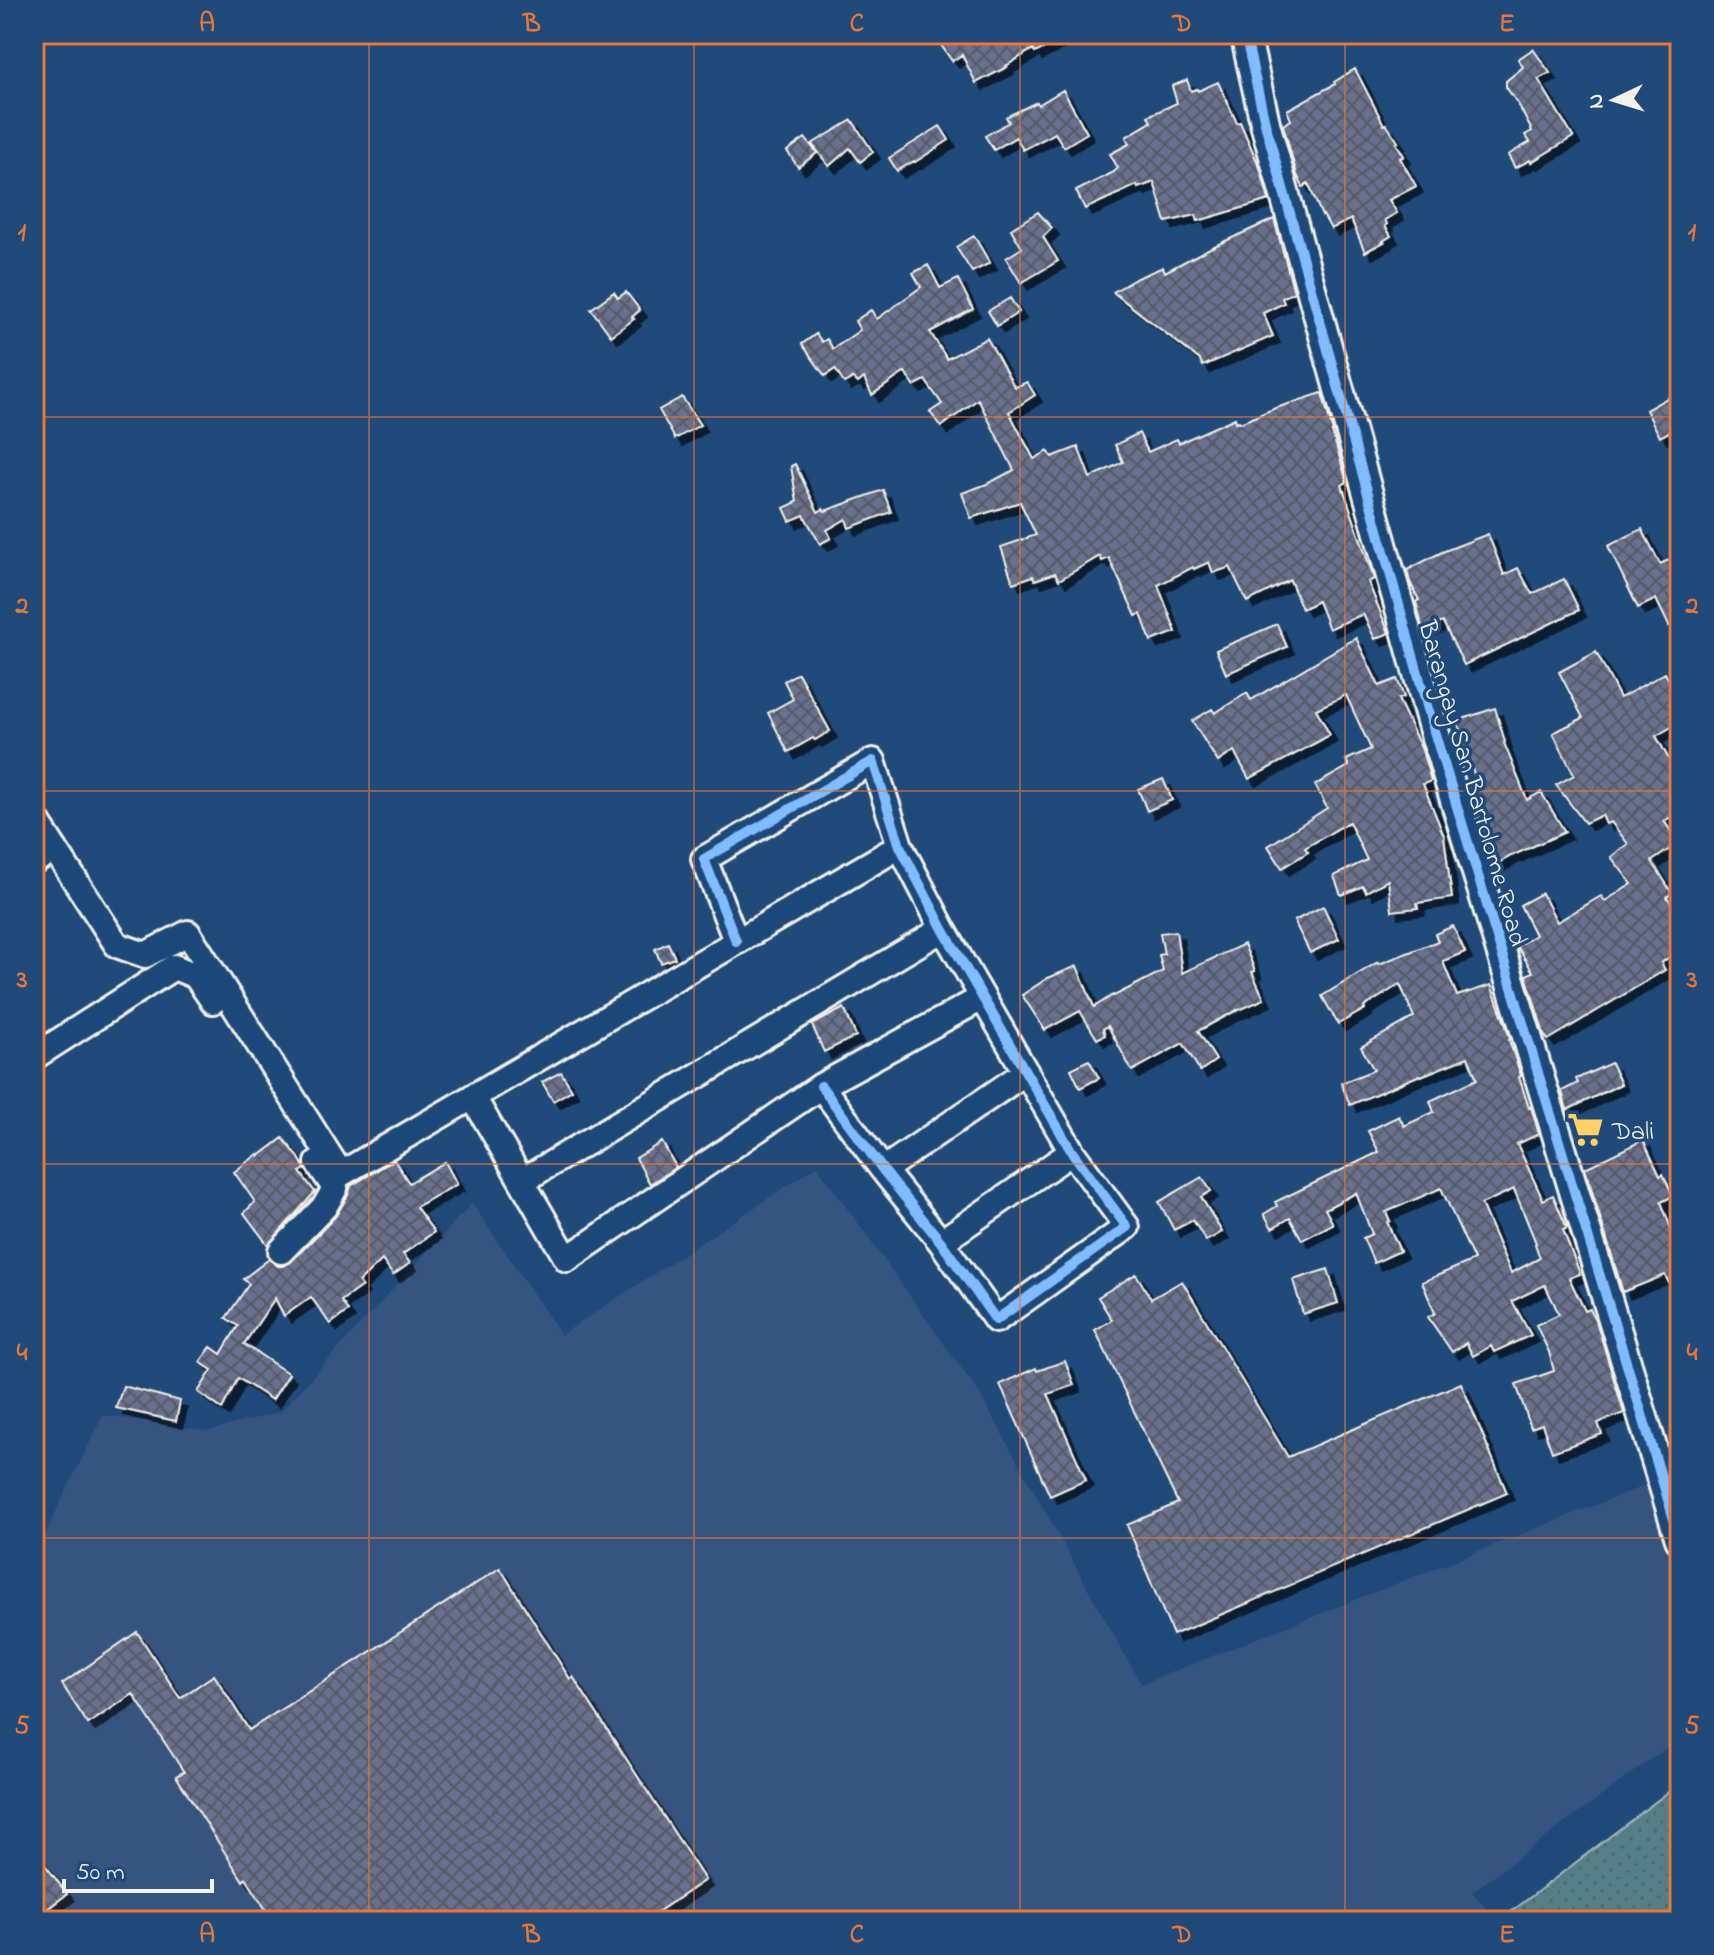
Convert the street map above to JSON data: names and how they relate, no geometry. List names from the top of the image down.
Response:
{
  "streets": {
    "street": ["Barangay San Bartolome Road"]
  },
  "places": {
    "supermarket": ["Dali"]
  },
  "scale_bar": "50 m",
  "north": "left",
  "grid": {
    "columns": [
      "A",
      "B",
      "C",
      "D",
      "E"
    ],
    "rows": [
      "1",
      "2",
      "3",
      "4",
      "5"
    ]
  }
}
